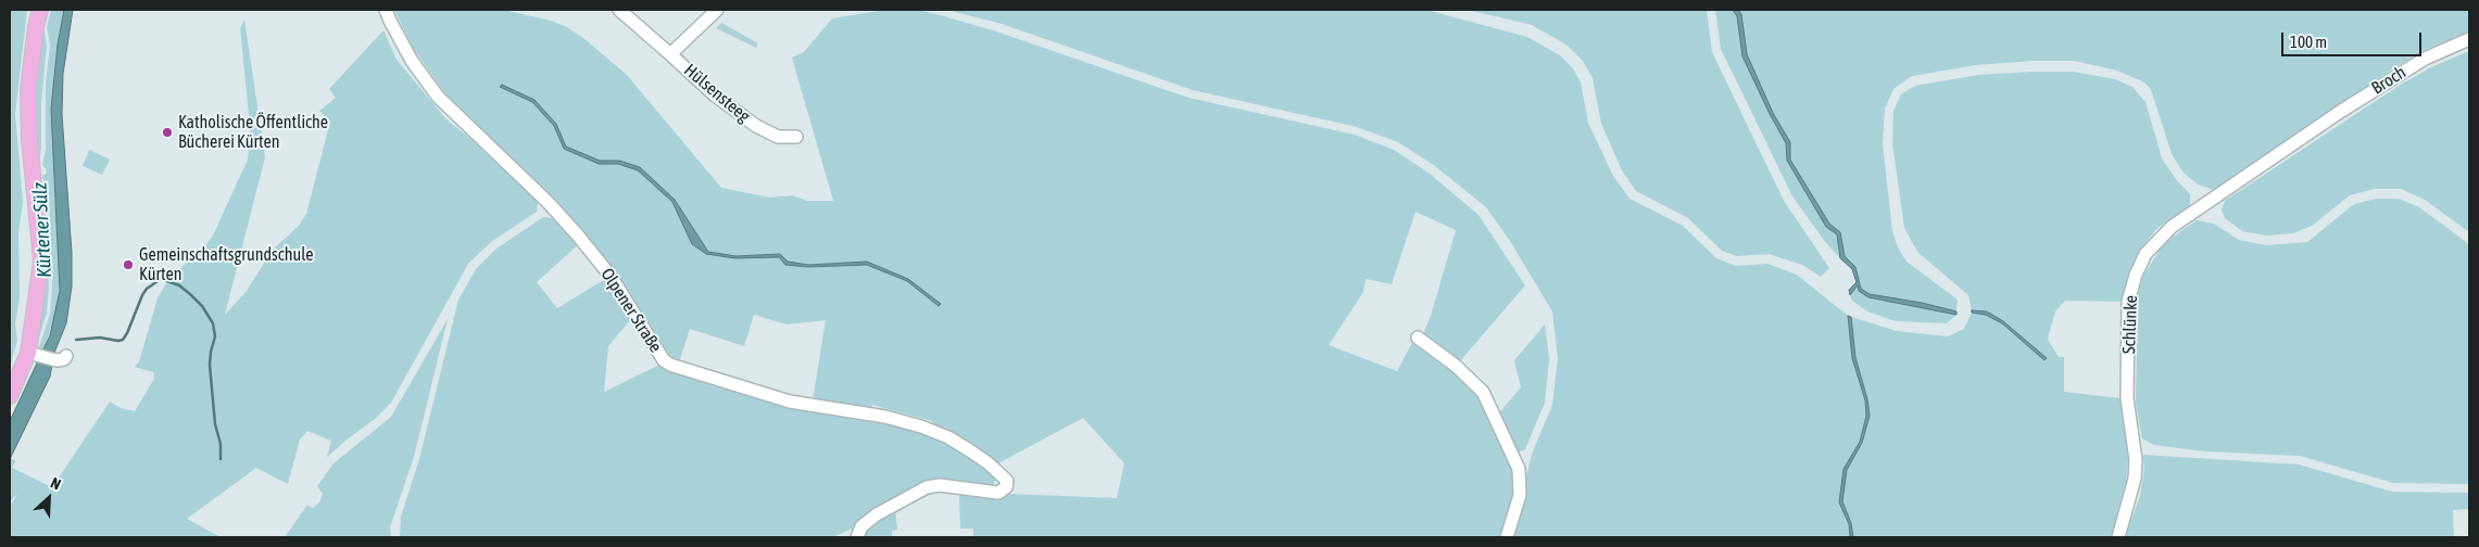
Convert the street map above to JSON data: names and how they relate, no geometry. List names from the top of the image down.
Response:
{
  "streets": {
    "street": [
      "Broch",
      "Hülsensteeg",
      "Olpener Straße",
      "Schlünke"
    ]
  },
  "crossings": [
    ["Broch", "Schlünke"]
  ],
  "water": ["Kürtener Sülz"],
  "places": ["Katholische Öffentliche Bücherei Kürten", "Gemeinschaftsgrundschule Kürten"],
  "scale_bar": "100 m",
  "north": "top right"
}
